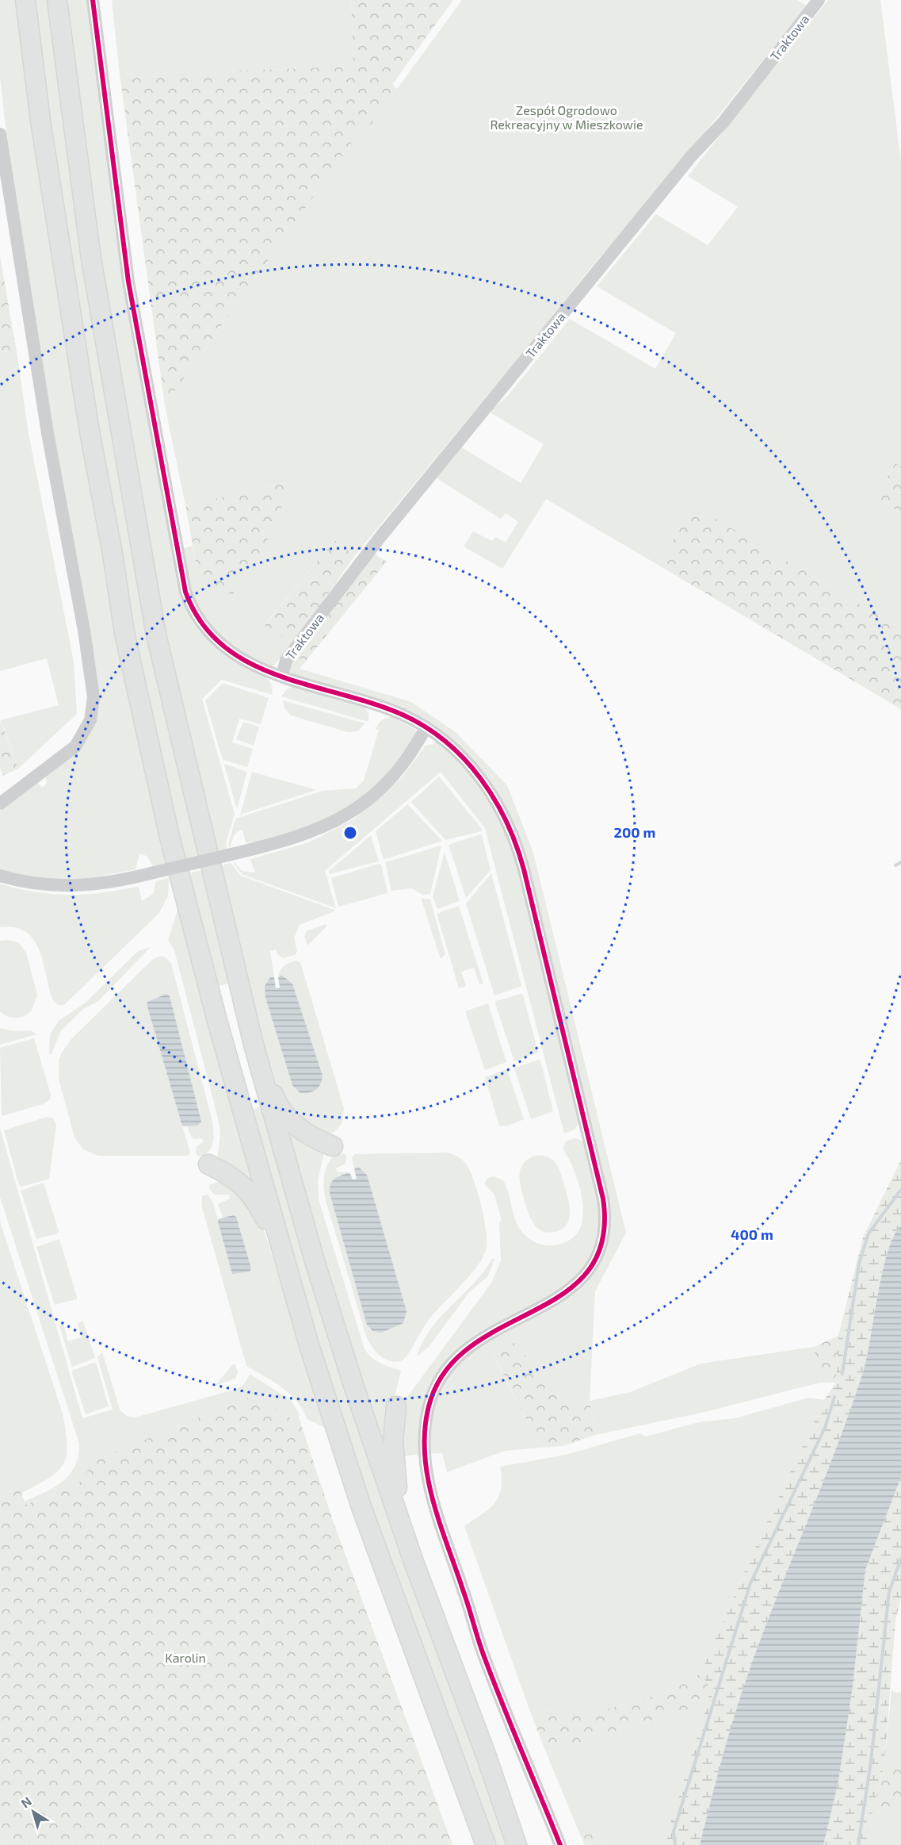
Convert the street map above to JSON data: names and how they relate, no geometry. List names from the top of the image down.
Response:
{
  "streets": {
    "street": ["Traktowa"]
  },
  "parks": ["Zespół Ogrodowo Rekreacyjny w Mieszkowie", "Karolin"],
  "north": "top left",
  "rings": ["200 m", "400 m"]
}
